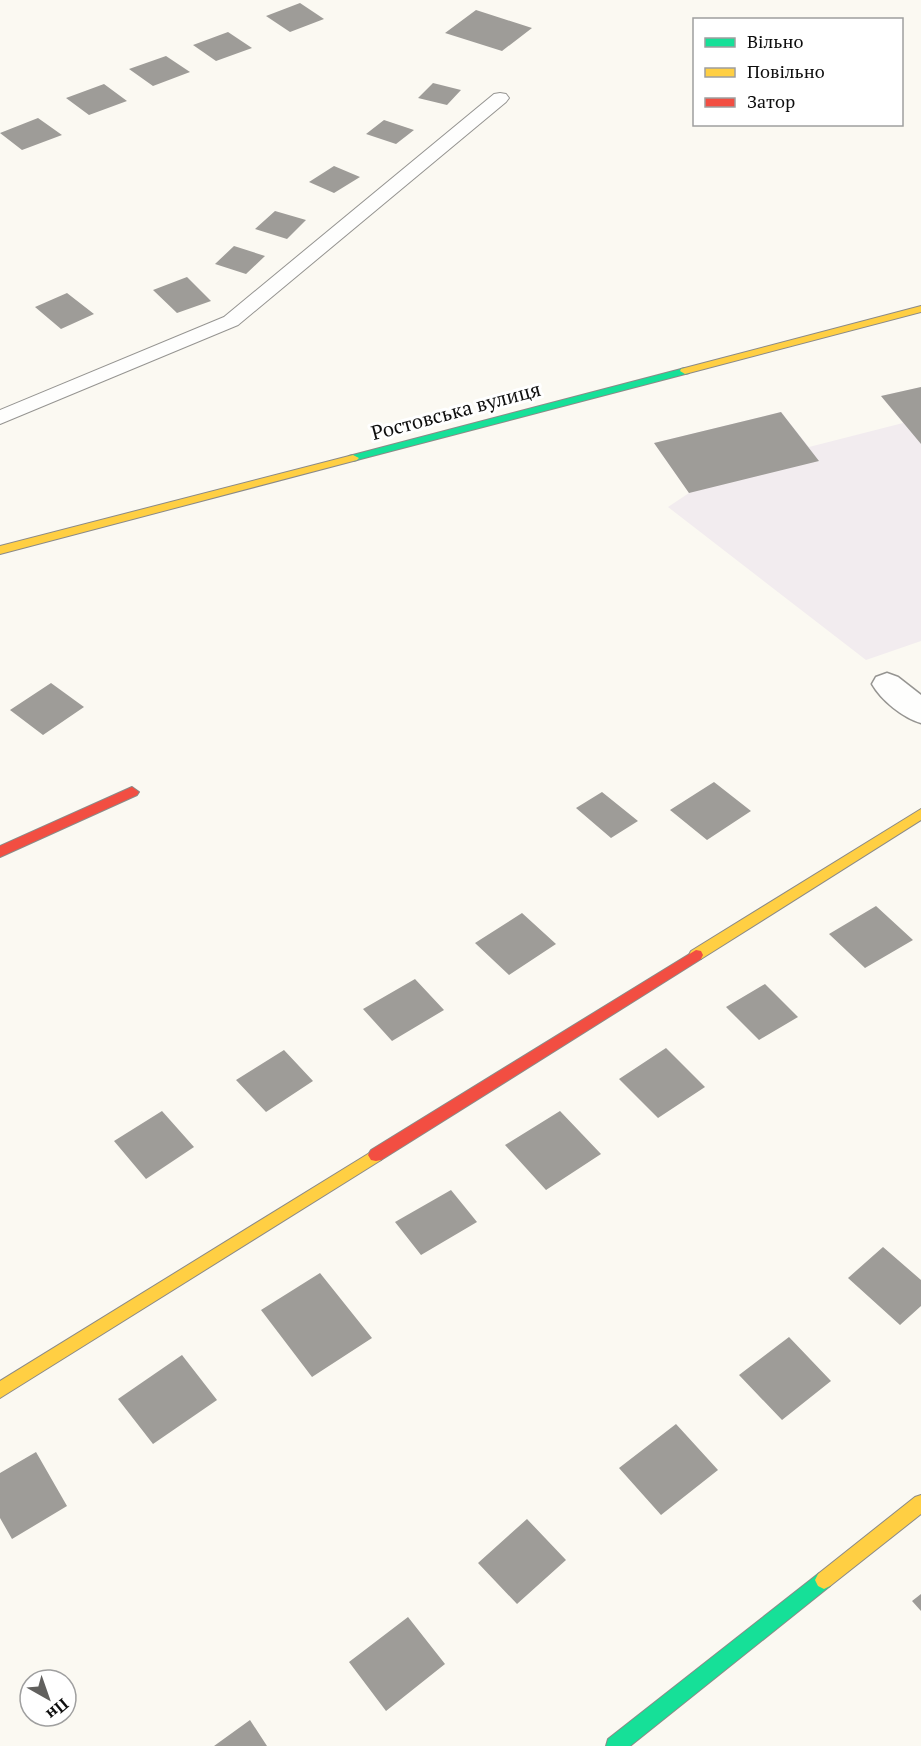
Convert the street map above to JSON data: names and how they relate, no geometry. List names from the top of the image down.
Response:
{
  "streets": {
    "main road": ["Ростовська вулиця"]
  },
  "legend": ["Вільно", "Повільно", "Затор"],
  "north": "bottom right"
}
